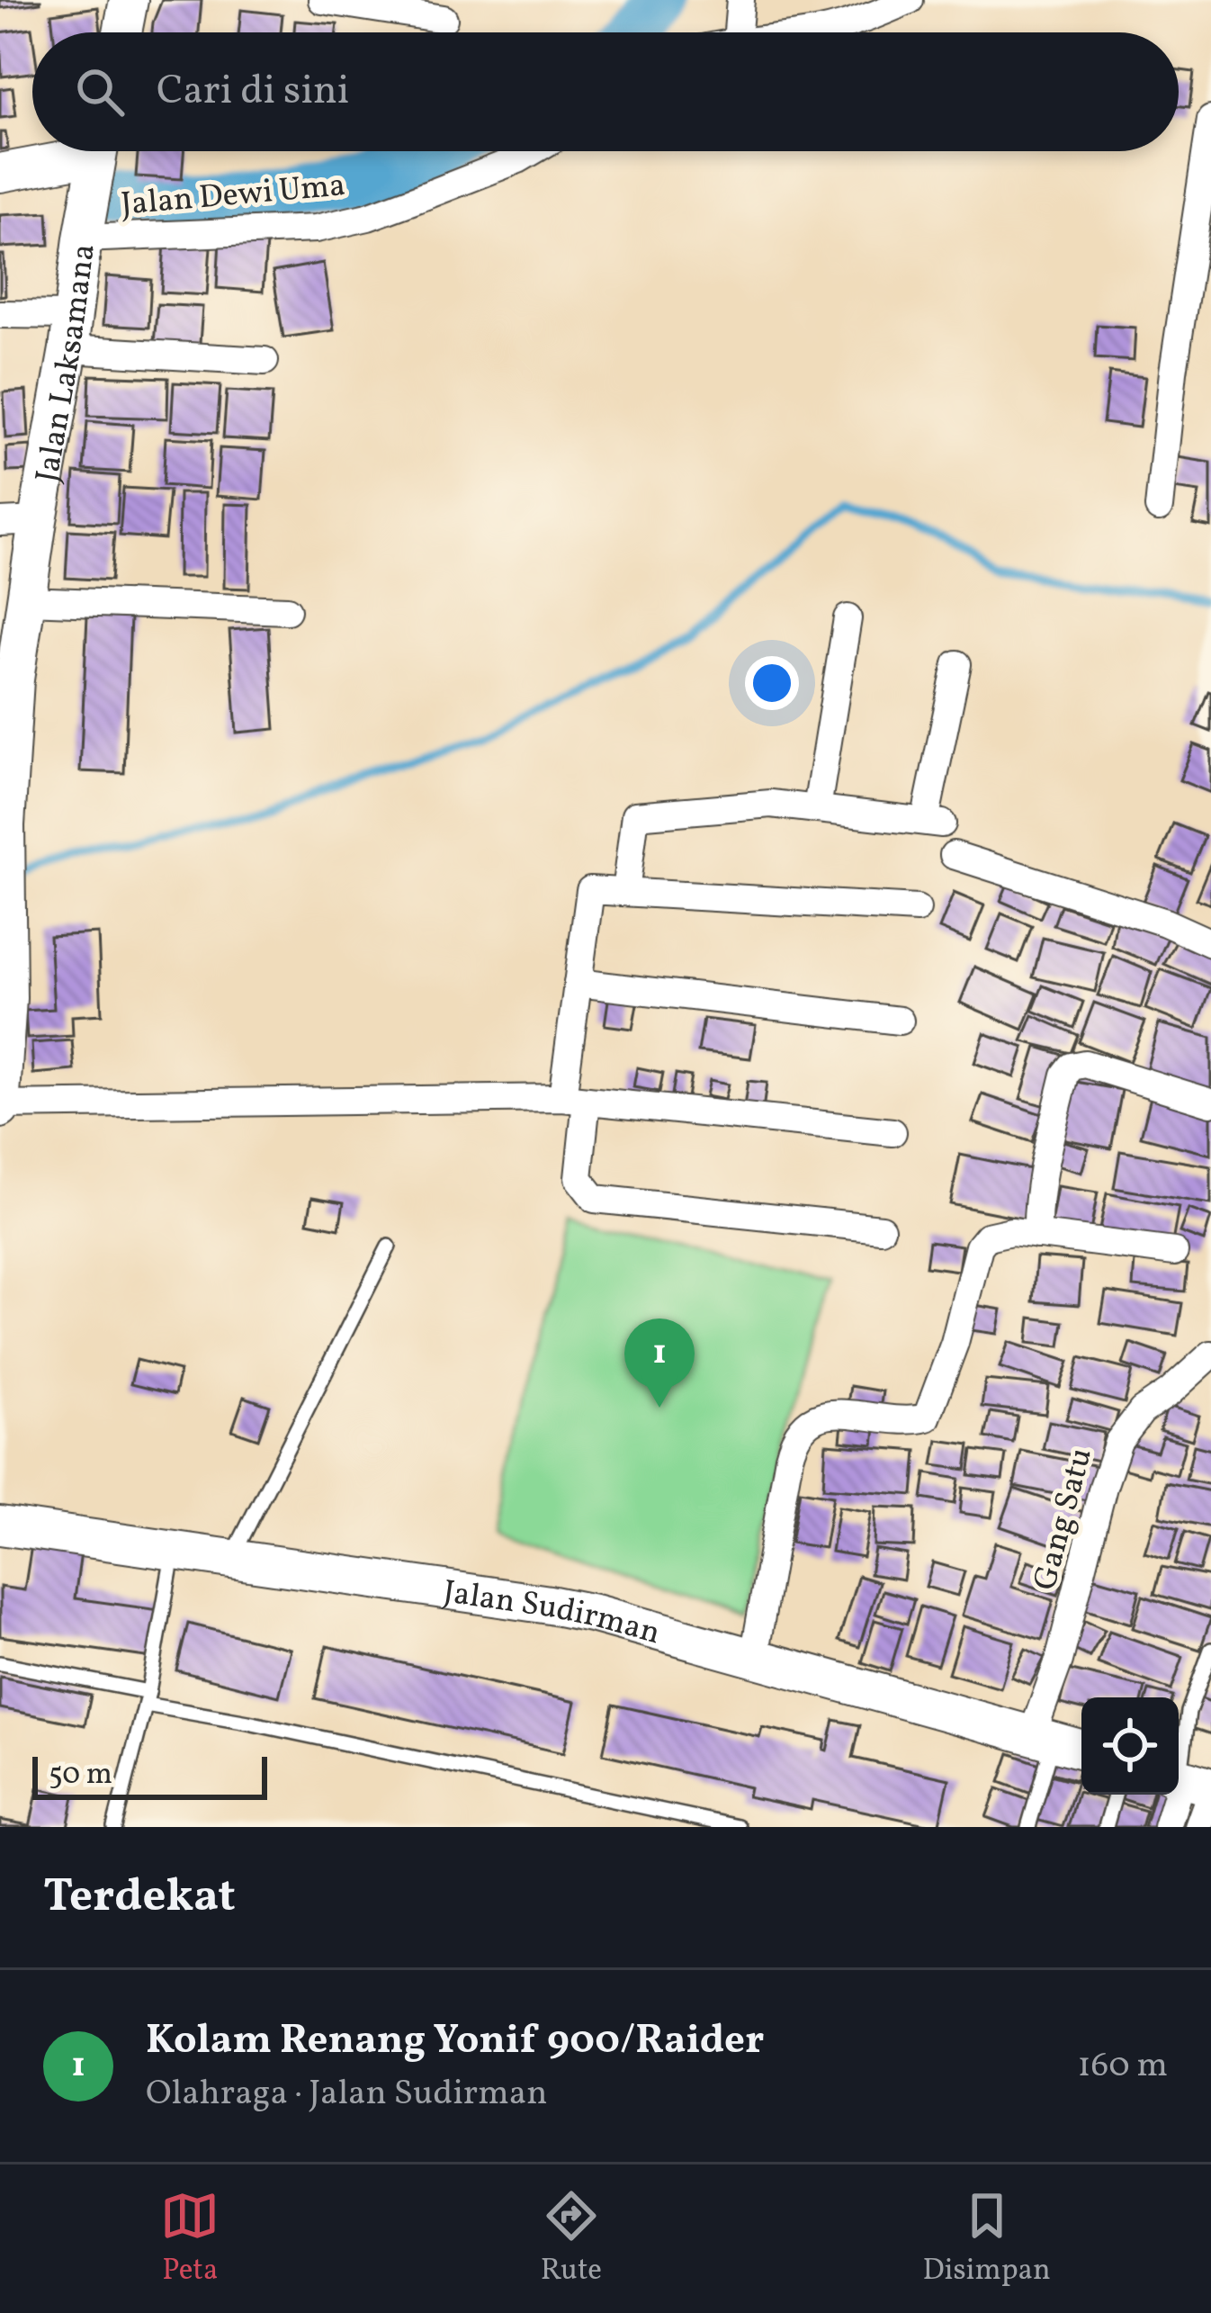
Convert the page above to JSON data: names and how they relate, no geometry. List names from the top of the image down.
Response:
{
  "streets": {
    "main road": ["Jalan Laksamana", "Jalan Sudirman"],
    "street": ["Jalan Dewi Uma", "Gang Satu"]
  },
  "crossings": [
    ["Jalan Dewi Uma", "Jalan Laksamana"],
    ["Gang Satu", "Jalan Sudirman"]
  ],
  "scale_bar": "50 m",
  "page": {
    "search": "Cari di sini",
    "pins": "1",
    "scale": "50 m",
    "heading": "Terdekat",
    "list": [
      {
        "mark": "1",
        "name": "Kolam Renang Yonif 900/Raider",
        "note": "Olahraga · Jalan Sudirman",
        "value": "160 m"
      }
    ],
    "nav": ["Peta", "Rute", "Disimpan"]
  }
}
